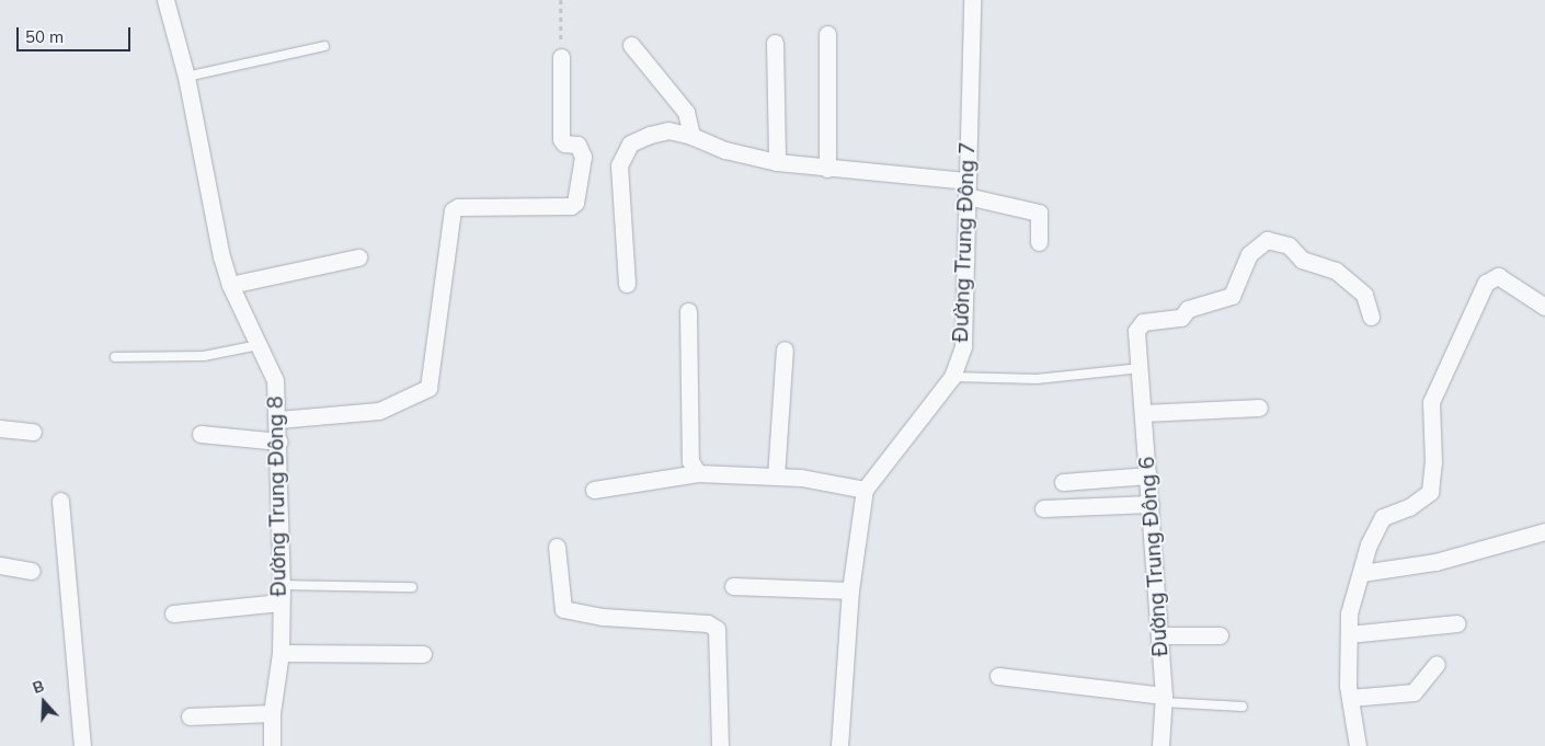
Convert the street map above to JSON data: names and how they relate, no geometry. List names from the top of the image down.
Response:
{
  "streets": {
    "street": ["Đường Trung Đông 7", "Đường Trung Đông 8", "Đường Trung Đông 6"]
  },
  "scale_bar": "50 m",
  "north": "top"
}
